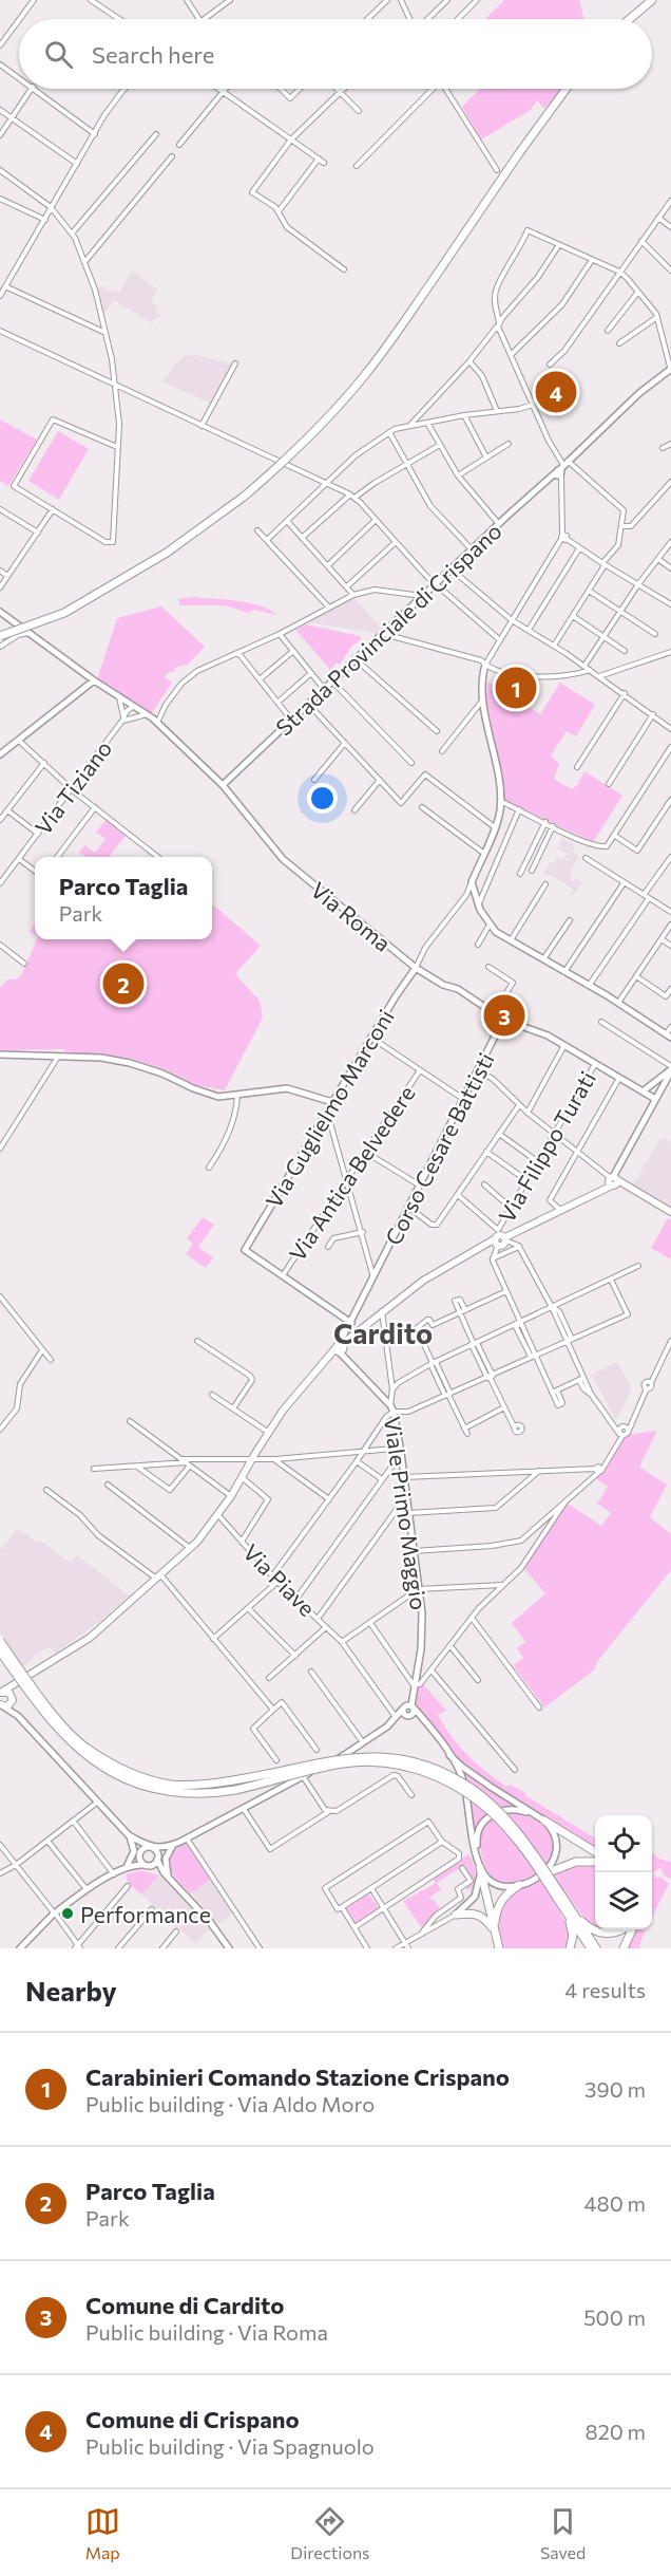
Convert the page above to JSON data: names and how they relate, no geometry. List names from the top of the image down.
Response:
{
  "streets": {
    "street": [
      "Strada Provinciale di Crispano",
      "Via Tiziano",
      "Via Roma",
      "Via Guglielmo Marconi",
      "Via Filippo Turati",
      "Corso Cesare Battisti",
      "Via Antica Belvedere",
      "Viale Primo Maggio",
      "Via Piave"
    ]
  },
  "crossings": [
    ["Strada Provinciale di Crispano", "Via Roma"],
    ["Via Tiziano", "Via Roma"],
    ["Via Roma", "Via Guglielmo Marconi"],
    ["Via Roma", "Via Filippo Turati"],
    ["Via Roma", "Corso Cesare Battisti"],
    ["Via Guglielmo Marconi", "Via Antica Belvedere"],
    ["Corso Cesare Battisti", "Viale Primo Maggio"]
  ],
  "districts": ["Cardito"],
  "places": ["Performance"],
  "page": {
    "search": "Search here",
    "pins": [
      "4",
      "1",
      "2",
      "3"
    ],
    "popup": ["Parco Taglia", "Park"],
    "heading": ["Nearby", "4 results"],
    "list": [
      {
        "mark": "1",
        "name": "Carabinieri Comando Stazione Crispano",
        "note": "Public building · Via Aldo Moro",
        "value": "390 m"
      },
      {
        "mark": "2",
        "name": "Parco Taglia",
        "note": "Park",
        "value": "480 m"
      },
      {
        "mark": "3",
        "name": "Comune di Cardito",
        "note": "Public building · Via Roma",
        "value": "500 m"
      },
      {
        "mark": "4",
        "name": "Comune di Crispano",
        "note": "Public building · Via Spagnuolo",
        "value": "820 m"
      }
    ],
    "nav": ["Map", "Directions", "Saved"]
  }
}
